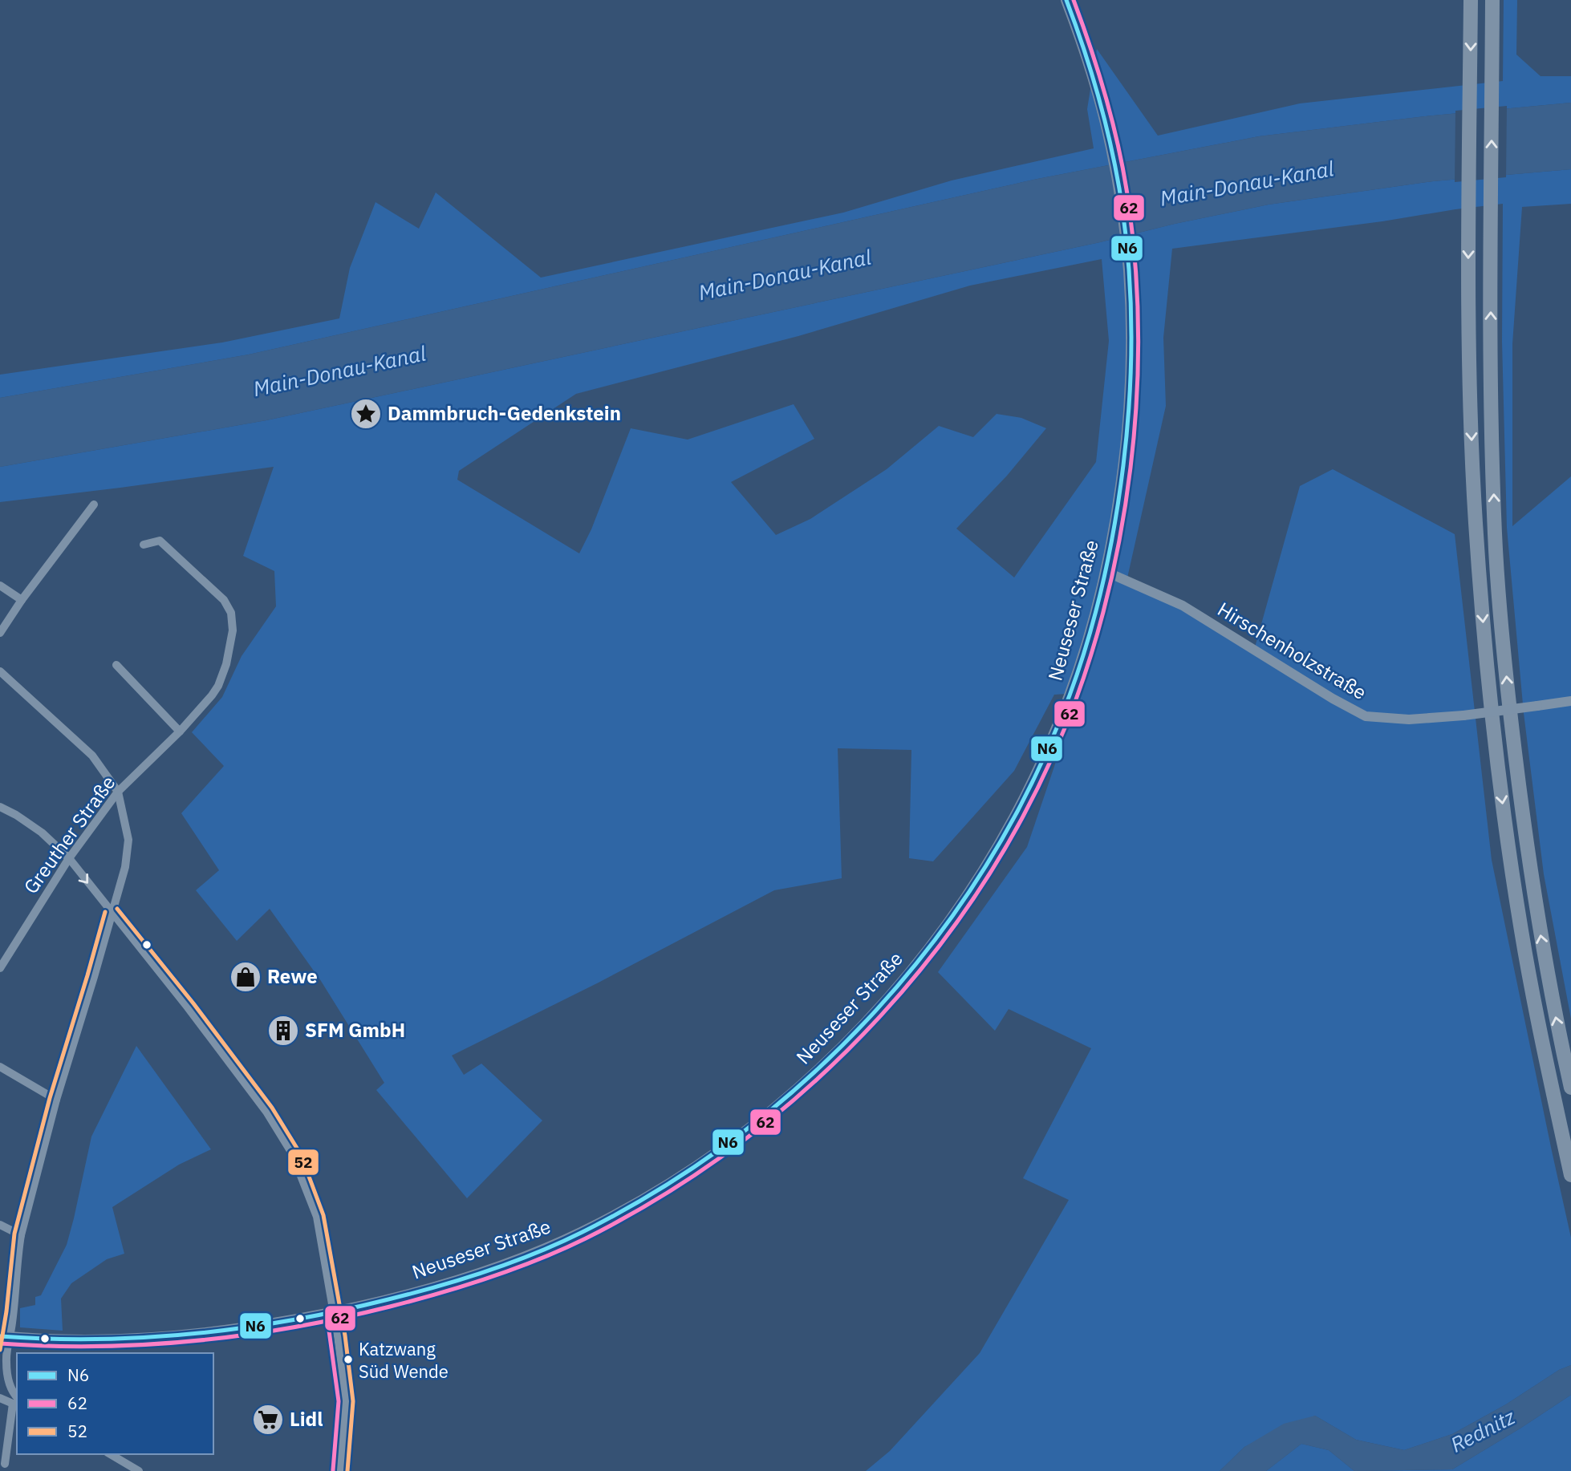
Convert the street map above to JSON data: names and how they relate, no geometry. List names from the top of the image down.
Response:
{
  "streets": {
    "main road": ["Neuseser Straße"],
    "street": ["Hirschenholzstraße", "Greuther Straße"]
  },
  "crossings": [
    ["Neuseser Straße", "Hirschenholzstraße"]
  ],
  "water": ["Main-Donau-Kanal", "Rednitz"],
  "places": {
    "place": ["Dammbruch-Gedenkstein"],
    "shop": ["Rewe"],
    "building": ["SFM GmbH"],
    "other": ["Katzwang Süd Wende"],
    "supermarket": ["Lidl"]
  },
  "lines": ["transit line N6", "transit line 62", "transit line 52"],
  "legend": ["N6", "62", "52"]
}
